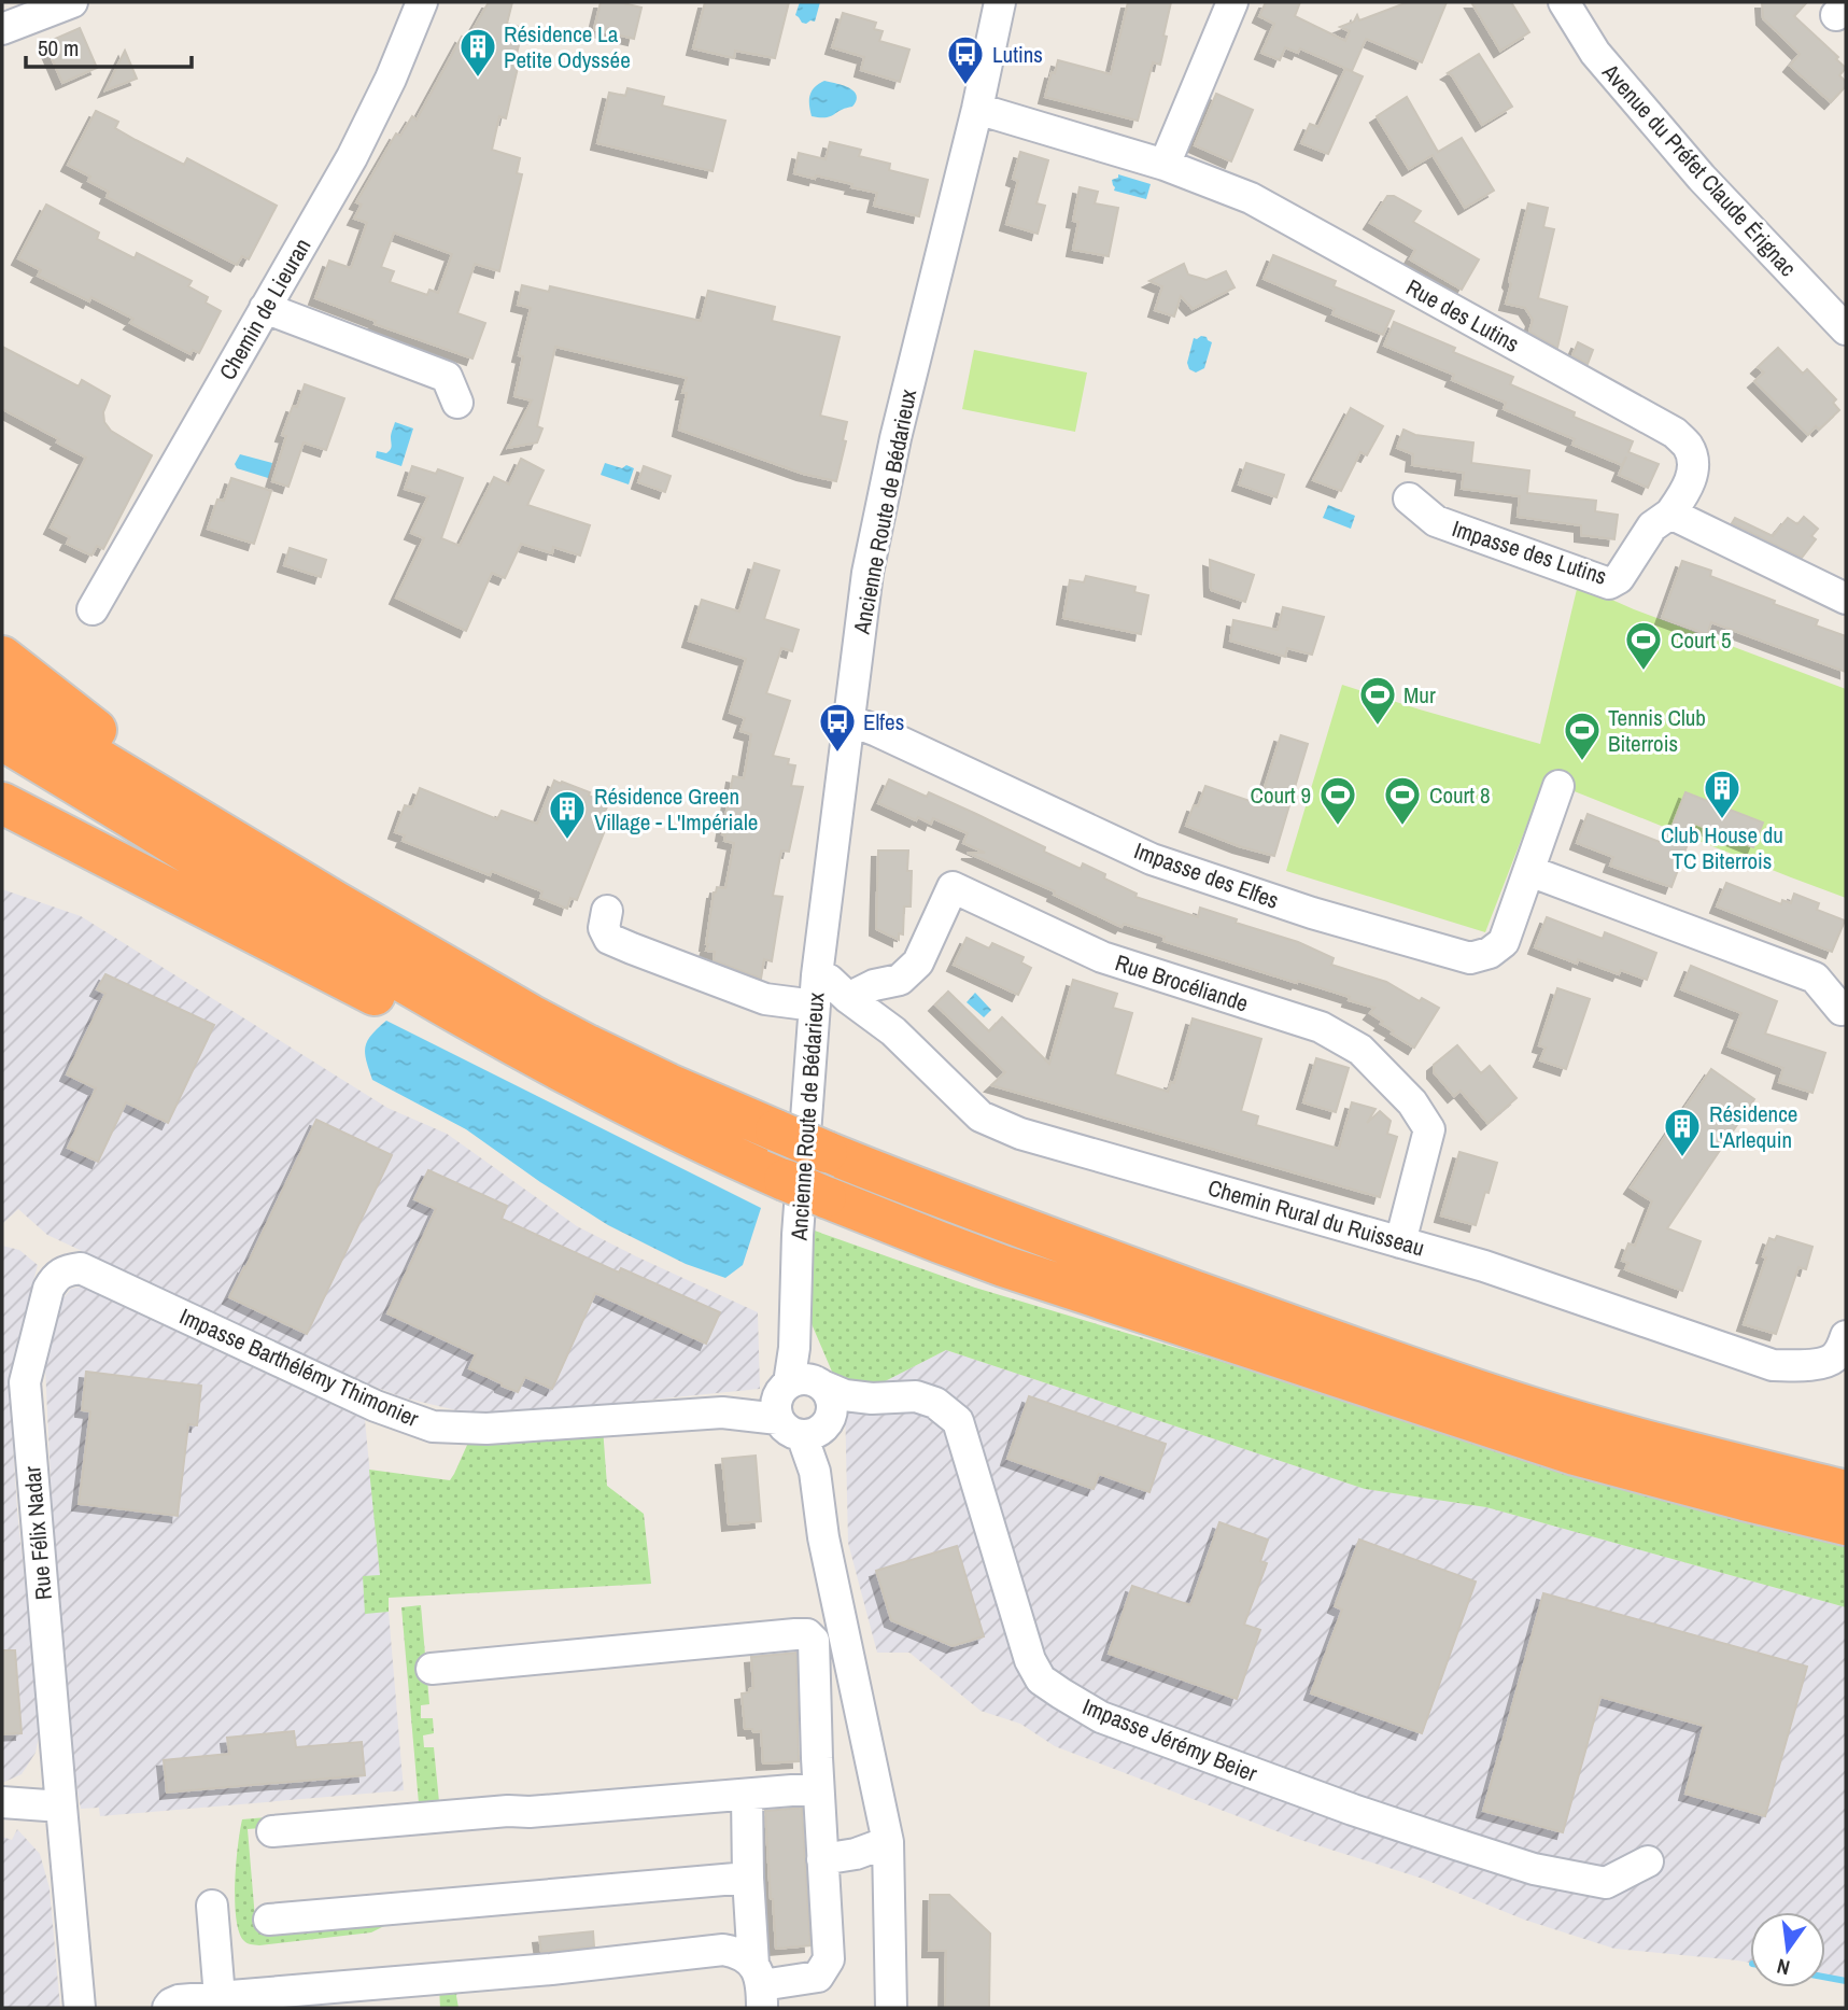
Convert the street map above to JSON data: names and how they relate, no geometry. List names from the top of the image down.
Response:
{
  "streets": {
    "street": [
      "Avenue du Préfet Claude Érignac",
      "Chemin de Lieuran",
      "Rue des Lutins",
      "Ancienne Route de Bédarieux",
      "Impasse des Lutins",
      "Impasse des Elfes",
      "Rue Brocéliande",
      "Chemin Rural du Ruisseau",
      "Impasse Barthélémy Thimonier",
      "Rue Félix Nadar",
      "Impasse Jérémy Beier"
    ]
  },
  "crossings": [
    ["Rue des Lutins", "Ancienne Route de Bédarieux"],
    ["Rue des Lutins", "Impasse des Lutins"],
    ["Ancienne Route de Bédarieux", "Impasse des Elfes"],
    ["Ancienne Route de Bédarieux", "Chemin Rural du Ruisseau"],
    ["Ancienne Route de Bédarieux", "Impasse Barthélémy Thimonier"],
    ["Ancienne Route de Bédarieux", "Impasse Jérémy Beier"],
    ["Rue Brocéliande", "Chemin Rural du Ruisseau"],
    ["Impasse Barthélémy Thimonier", "Rue Félix Nadar"],
    ["Impasse Barthélémy Thimonier", "Impasse Jérémy Beier"]
  ],
  "places": {
    "building": [
      "Résidence La Petite Odyssée",
      "Club House du TC Biterrois",
      "Résidence Green Village - L'Impériale",
      "Résidence L'Arlequin"
    ],
    "bus stop": ["Lutins", "Elfes"],
    "sports": [
      "Court 5",
      "Mur",
      "Tennis Club Biterrois",
      "Court 9",
      "Court 8"
    ]
  },
  "scale_bar": "50 m",
  "north": "bottom"
}
